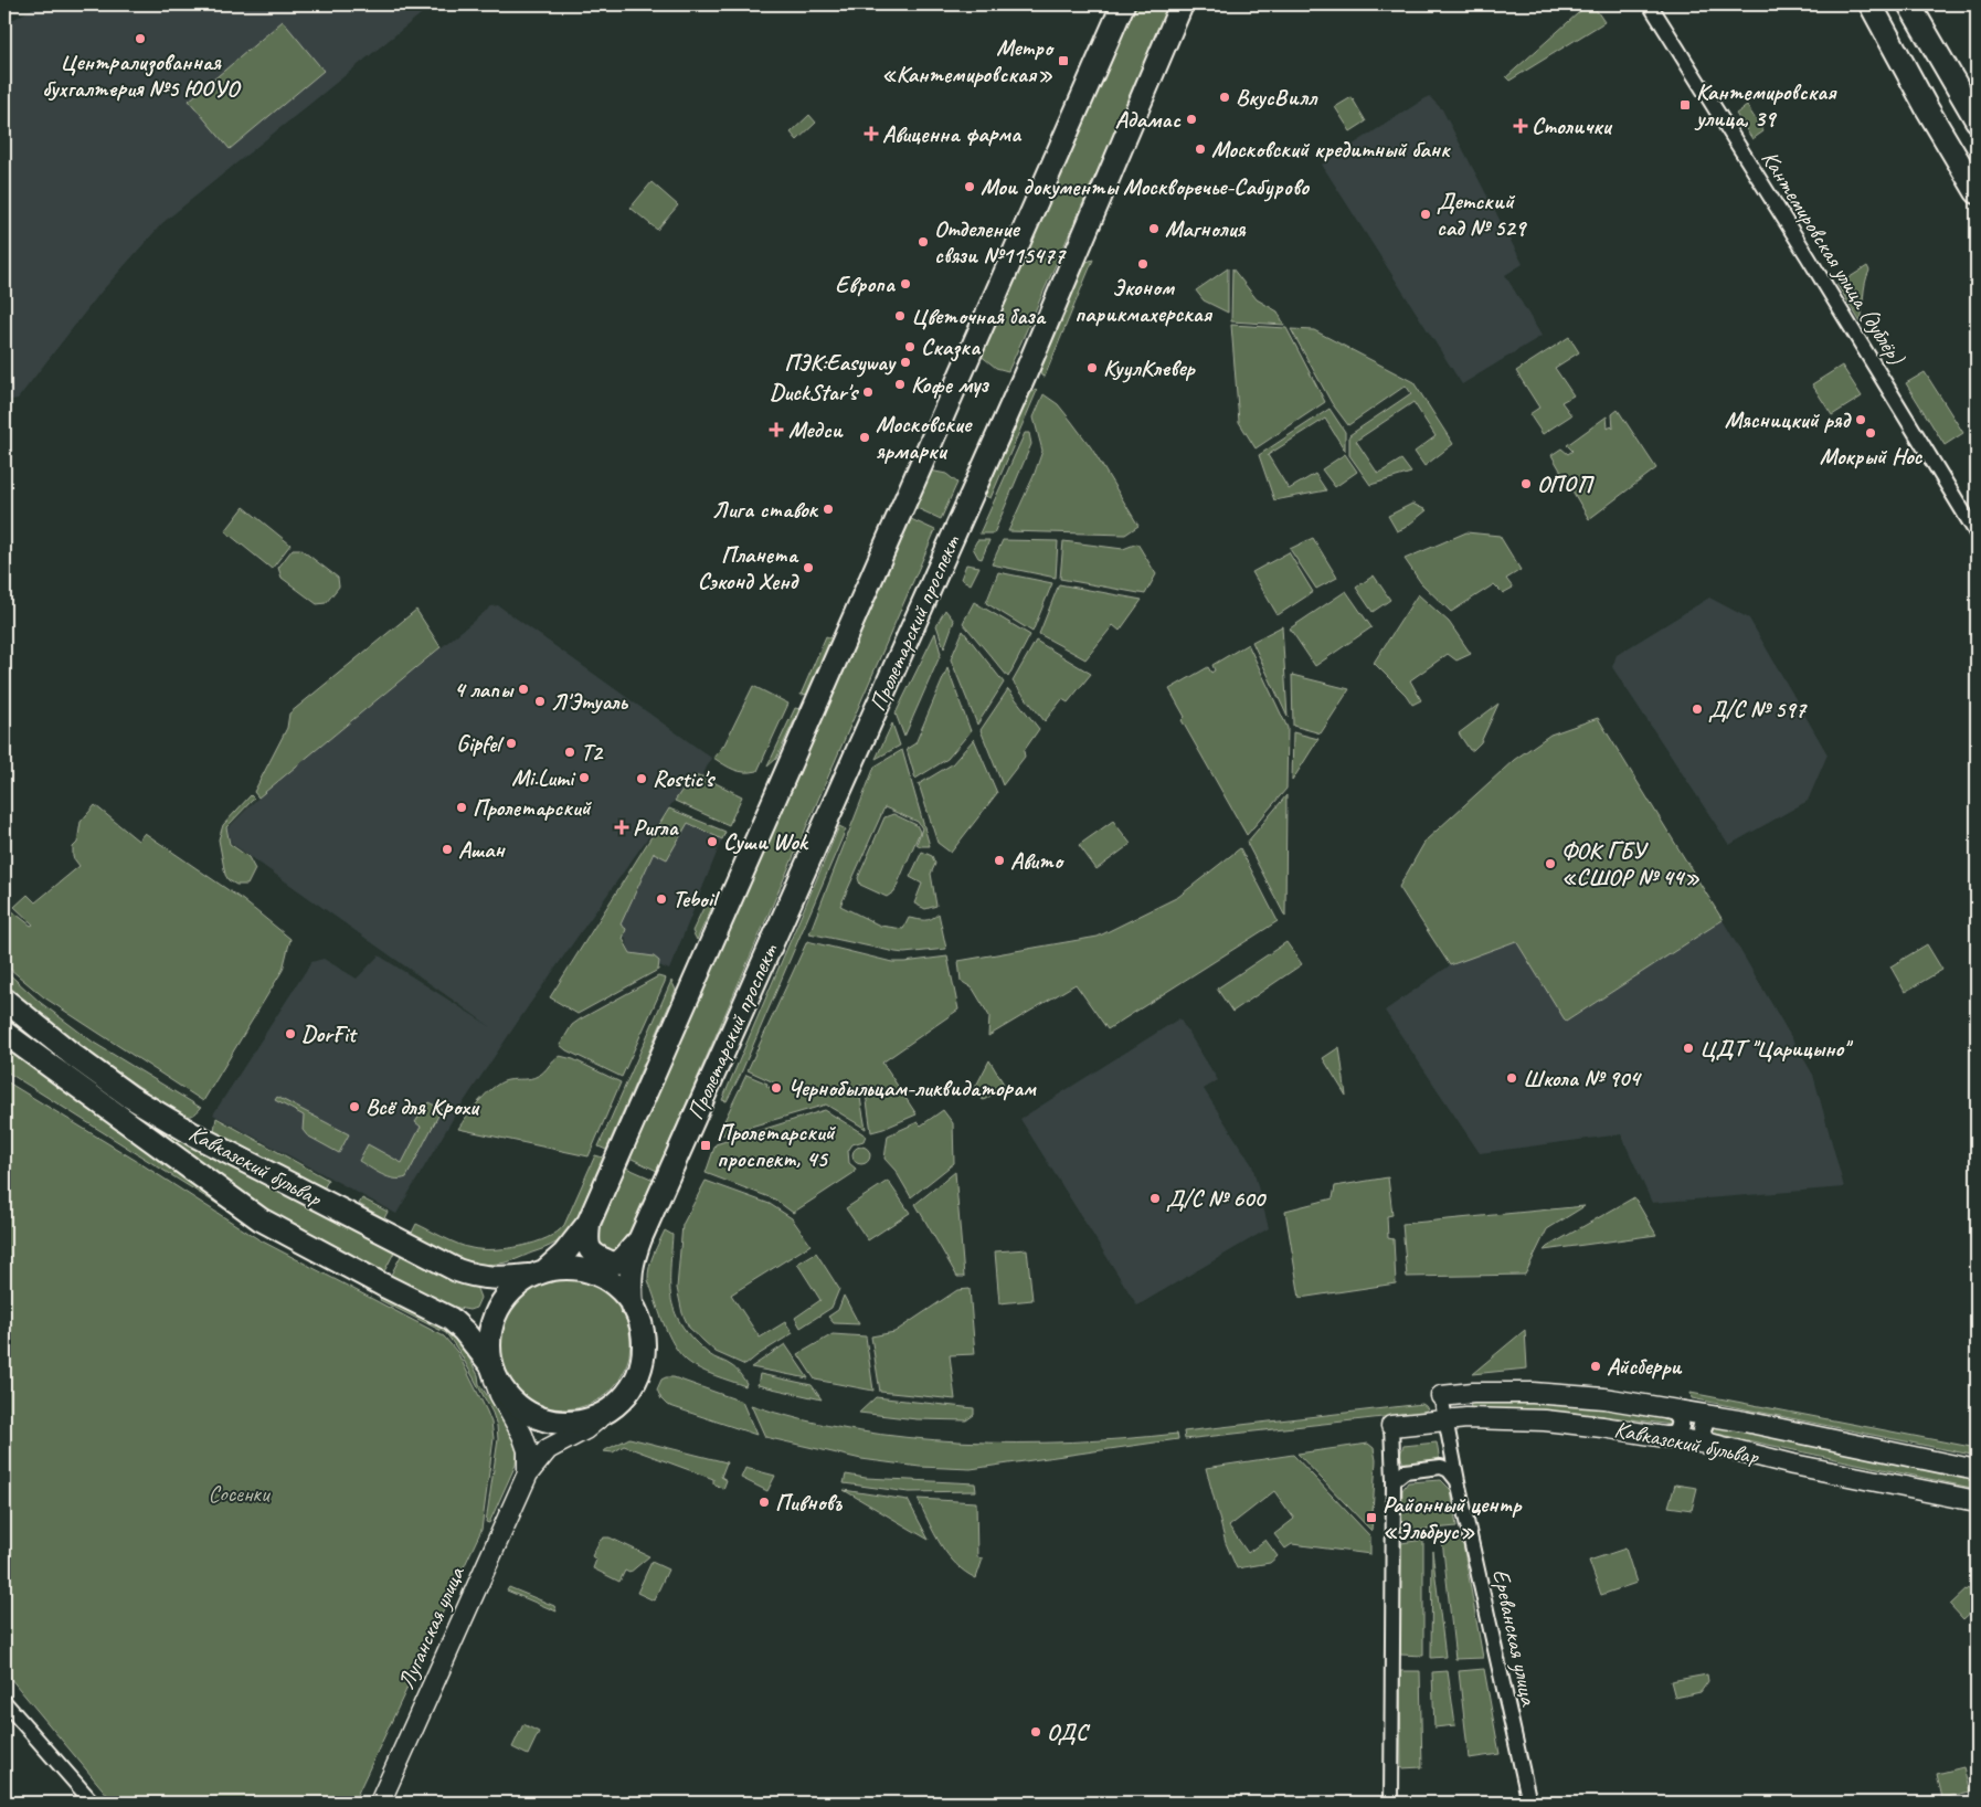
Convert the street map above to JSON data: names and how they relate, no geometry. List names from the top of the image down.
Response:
{
  "streets": {
    "main road": ["Пролетарский проспект", "Кавказский бульвар", "Луганская улица"],
    "street": ["Кантемировская улица (дублёр)", "Ереванская улица"]
  },
  "crossings": [
    ["Пролетарский проспект", "Кавказский бульвар"],
    ["Пролетарский проспект", "Луганская улица"],
    ["Кавказский бульвар", "Луганская улица"],
    ["Кавказский бульвар", "Ереванская улица"]
  ],
  "parks": ["Сосенки"],
  "places": {
    "other": [
      "Централизованная бухгалтерия №5 ЮОУО",
      "ВкусВилл",
      "Адамас",
      "Московский кредитный банк",
      "Мои документы Москворечье-Сабурово",
      "Детский сад № 529",
      "Магнолия",
      "Отделение связи №115477",
      "Эконом парикмахерская",
      "Европа",
      "Цветочная база",
      "Сказка",
      "ПЭК:Easyway",
      "КуулКлевер",
      "Кофе муз",
      "DuckStar's",
      "Мясницкий ряд",
      "Мокрый Нос",
      "Московские ярмарки",
      "ОПОП",
      "Лига ставок",
      "Планета Сэконд Хенд",
      "4 лапы",
      "Л'Этуаль",
      "Д/C № 597",
      "Gipfel",
      "T2",
      "Mi.Lumi",
      "Rostic's",
      "Пролетарский",
      "Суши Wok",
      "Ашан",
      "Авито",
      "ФОК ГБУ «СШОР № 44»",
      "Teboil",
      "DorFit",
      "ЦДТ \"Царицыно\"",
      "Школа № 904",
      "Чернобыльцам-ликвидаторам",
      "Всё для Крохи",
      "Д/C № 600",
      "Айсберри",
      "Пивновъ",
      "ОДС"
    ],
    "transit": [
      "Метро «Кантемировская»",
      "Кантемировская улица, 39",
      "Пролетарский проспект, 45",
      "Районный центр «Эльбрус»"
    ],
    "health": [
      "Столички",
      "Авиценна фарма",
      "Медси",
      "Ригла"
    ]
  }
}
